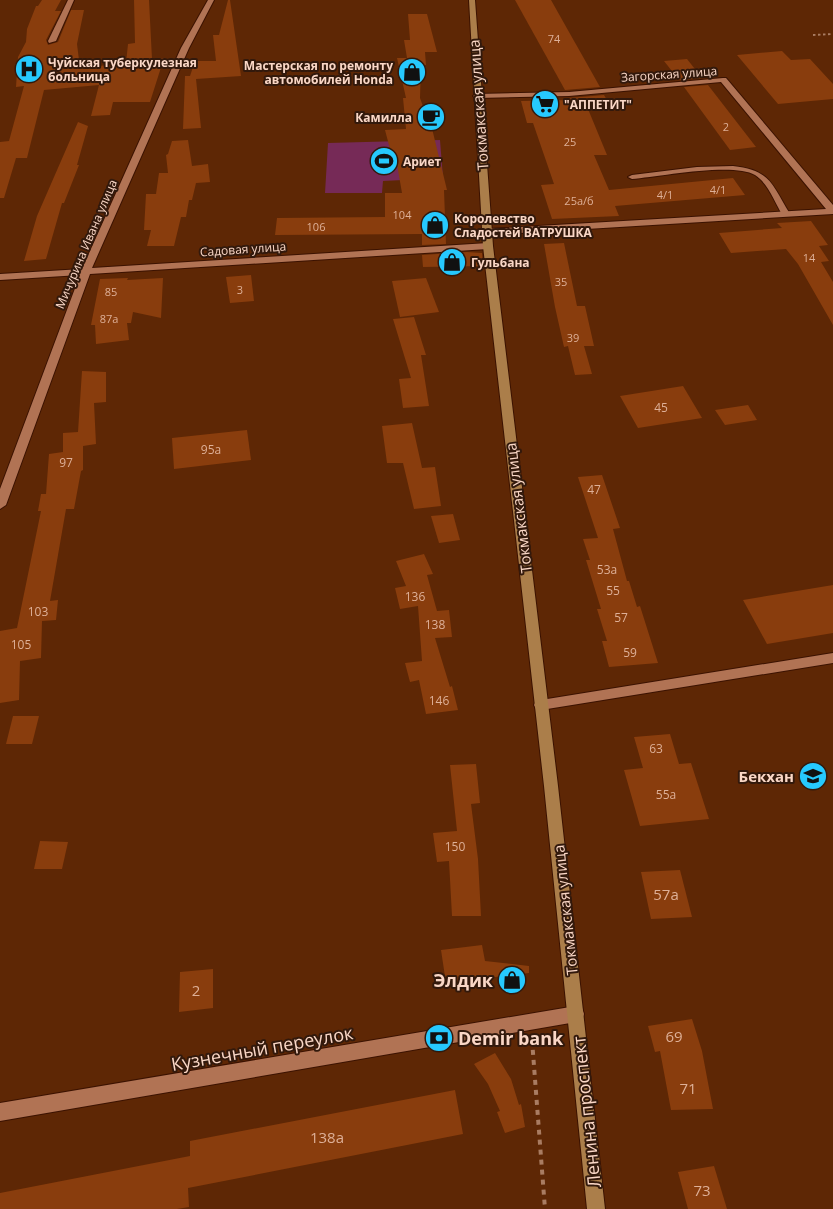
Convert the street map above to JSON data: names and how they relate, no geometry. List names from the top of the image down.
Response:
{
  "streets": {
    "main road": ["Токмакская улица", "Ленина проспект"],
    "street": [
      "Загорская улица",
      "Мичурина Ивана улица",
      "Садовая улица",
      "Кузнечный переулок"
    ]
  },
  "crossings": [
    ["Загорская улица", "Токмакская улица"],
    ["Токмакская улица", "Садовая улица"],
    ["Токмакская улица", "Кузнечный переулок"],
    ["Токмакская улица", "Ленина проспект"],
    ["Мичурина Ивана улица", "Садовая улица"],
    ["Кузнечный переулок", "Ленина проспект"]
  ],
  "places": {
    "hospital": ["Чуйская туберкулезная больница"],
    "shop": [
      "Мастерская по ремонту автомобилей Honda",
      "Королевство Сладостей ВАТРУШКА",
      "Гульбана",
      "Элдик"
    ],
    "supermarket": ["\"АППЕТИТ\""],
    "cafe": ["Камилла"],
    "sports": ["Ариет"],
    "school or university": ["Бекхан"],
    "bank": ["Demir bank"]
  },
  "house_numbers": [
    "74",
    "2",
    "25",
    "4/1",
    "4/1",
    "25а/б",
    "104",
    "106",
    "14",
    "35",
    "3",
    "85",
    "87а",
    "39",
    "45",
    "95а",
    "97",
    "47",
    "53а",
    "55",
    "136",
    "103",
    "57",
    "138",
    "105",
    "59",
    "146",
    "63",
    "55а",
    "150",
    "57а",
    "2",
    "69",
    "71",
    "138а",
    "73"
  ]
}
